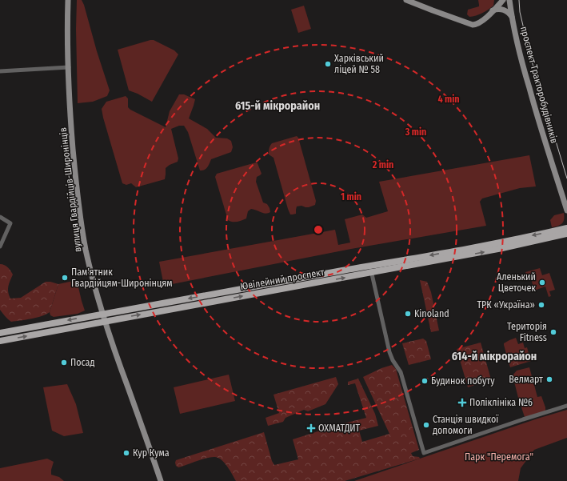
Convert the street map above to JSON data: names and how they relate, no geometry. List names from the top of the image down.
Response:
{
  "streets": {
    "main road": ["проспект Тракторобудівників", "вулиця Гвардійців-Широнінців", "Ювілейний проспект"]
  },
  "crossings": [
    ["вулиця Гвардійців-Широнінців", "Ювілейний проспект"]
  ],
  "districts": ["615-й мікрорайон", "614-й мікрорайон"],
  "parks": ["Парк \"Перемога\""],
  "places": {
    "other": [
      "Харківський ліцей № 58",
      "Пам'ятник Гвардійцям-Широнінцям",
      "Аленький Цветочек",
      "ТРК «Україна»",
      "Kinoland",
      "Територія Fitness",
      "Посад",
      "Велмарт",
      "Будинок побуту",
      "Станція швидкої допомоги",
      "Кур Кума"
    ],
    "health": ["Поліклініка №6", "ОХМАТДИТ"]
  },
  "rings": [
    "4 min",
    "3 min",
    "2 min",
    "1 min"
  ]
}
